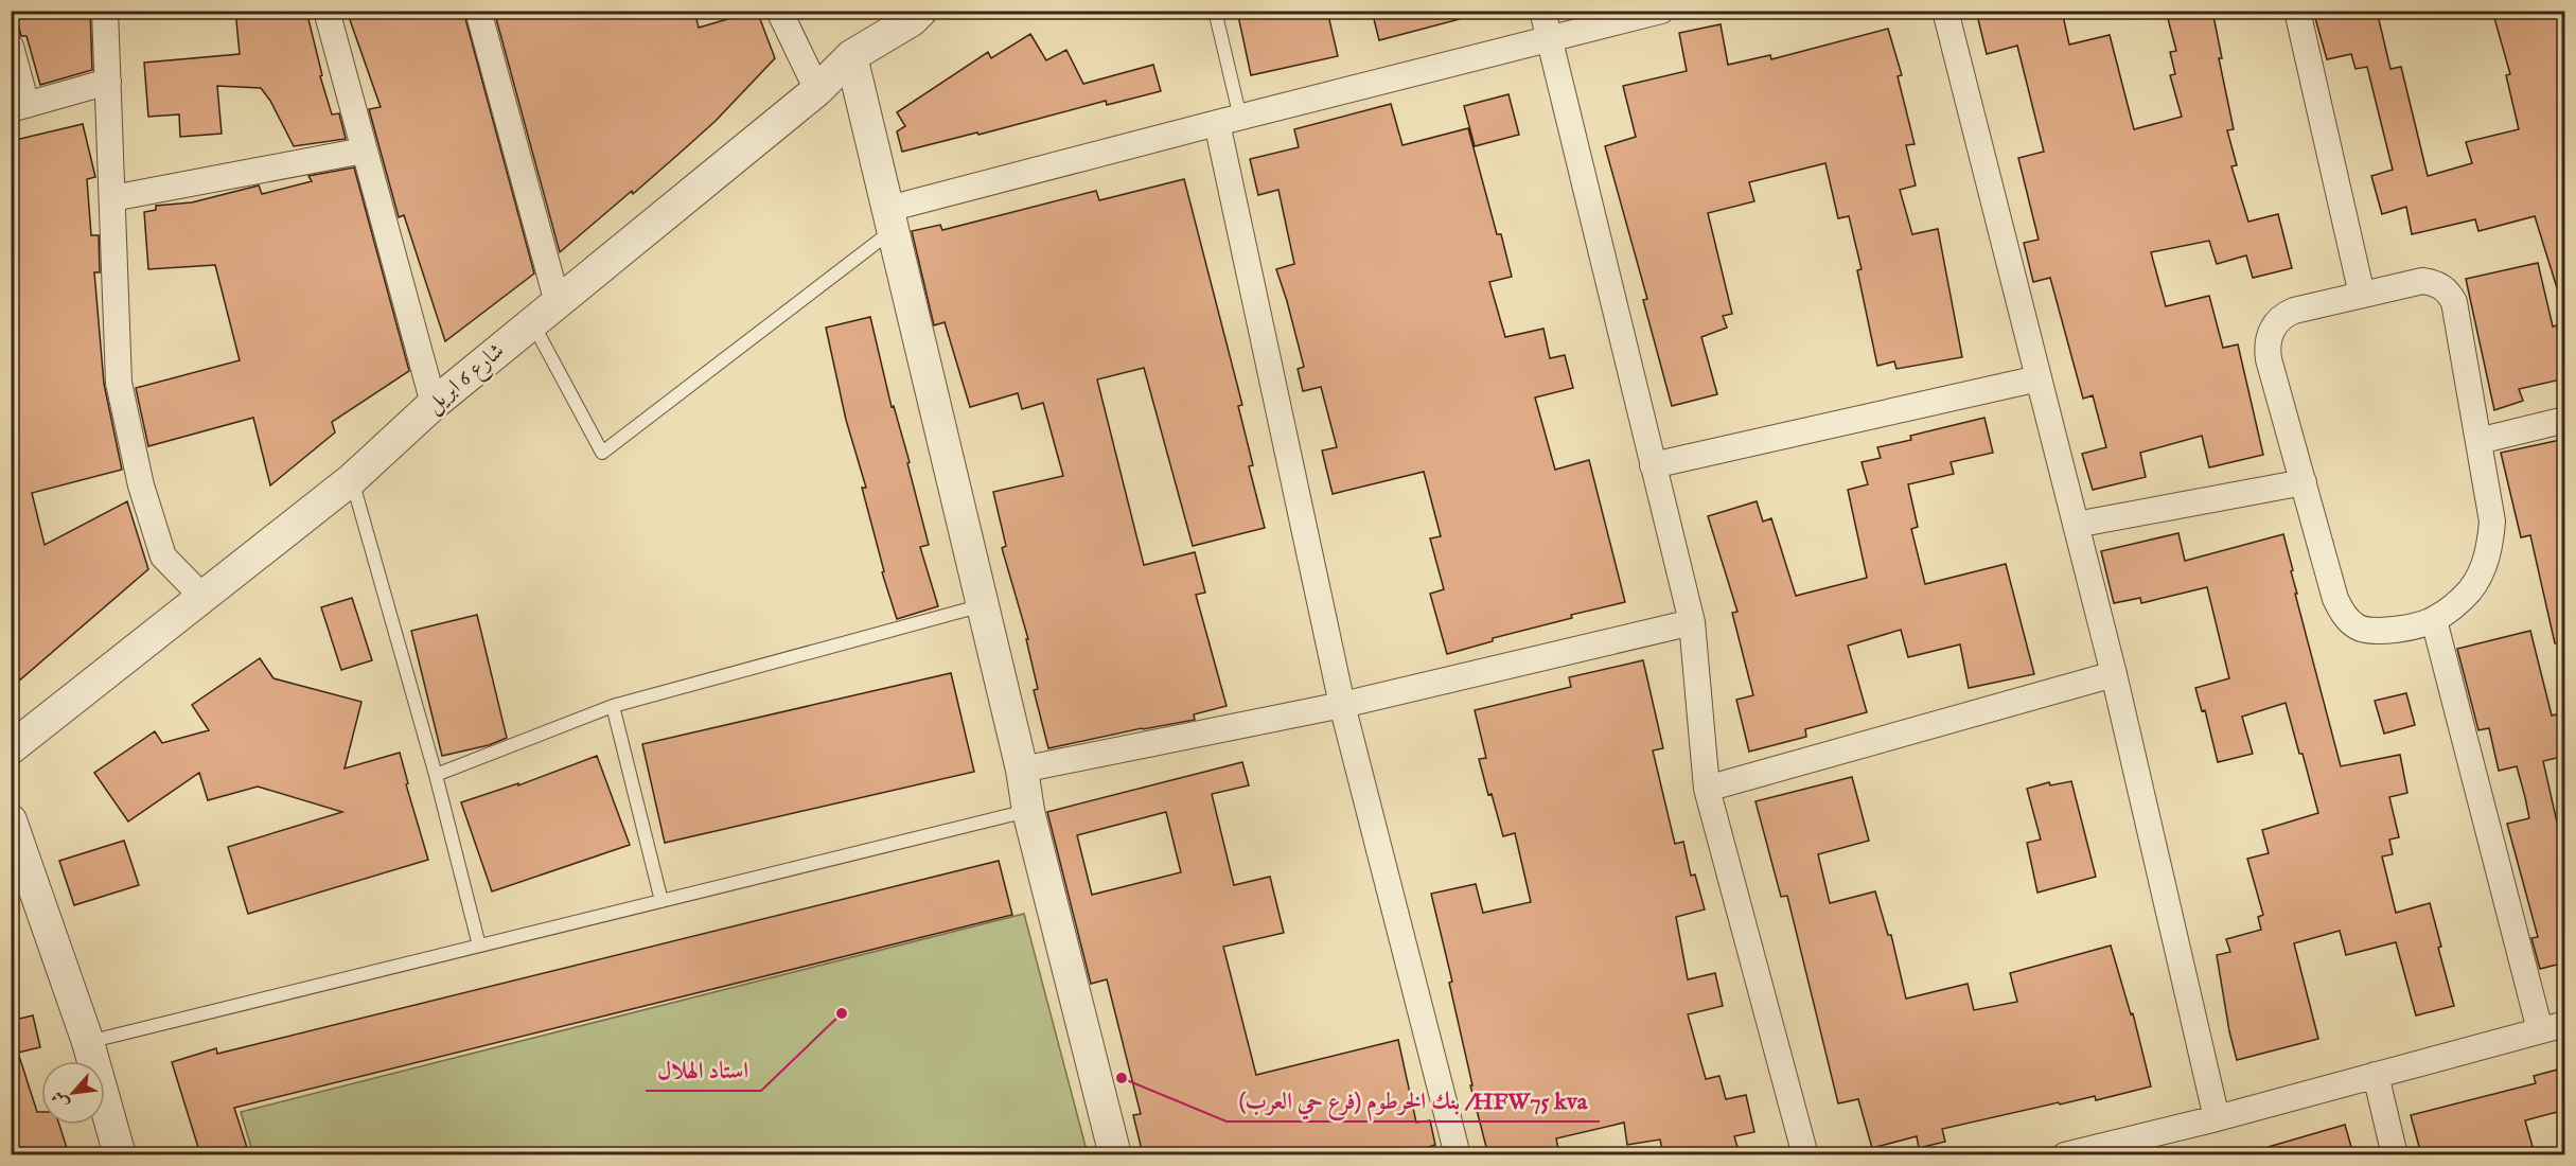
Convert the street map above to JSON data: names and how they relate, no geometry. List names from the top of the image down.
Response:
{
  "streets": {
    "street": ["شارع 6 ابريل"]
  },
  "places": ["استاد الهلال", "بنك الخرطوم (فرع حي العرب) /HFW75 kva"],
  "north": "bottom left"
}
